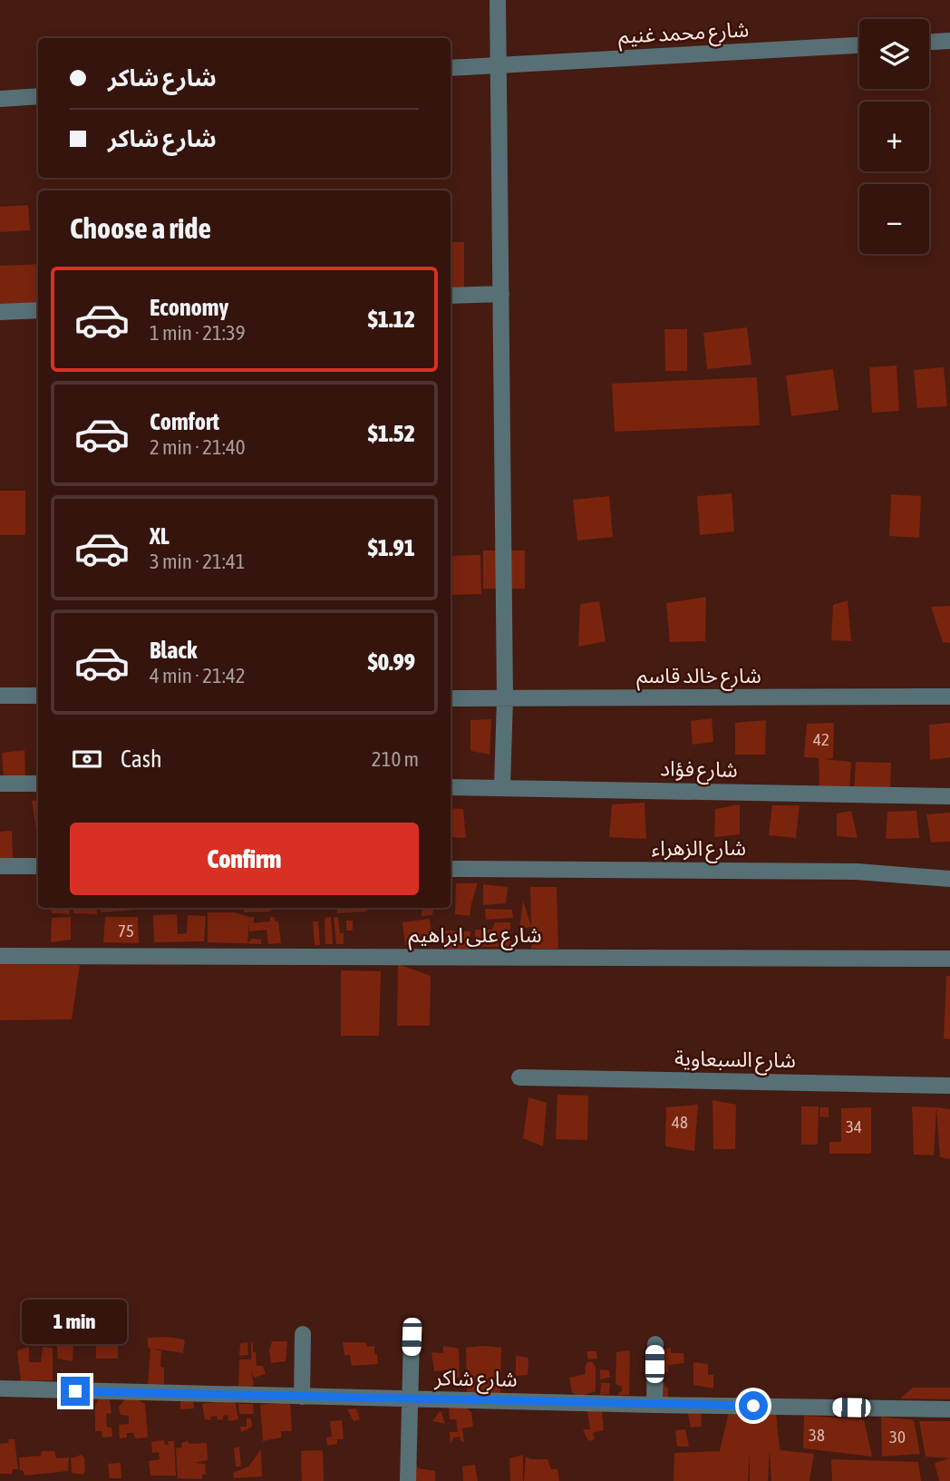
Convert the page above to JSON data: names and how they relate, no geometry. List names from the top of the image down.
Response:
{
  "streets": {
    "street": [
      "شارع محمد غنيم",
      "شارع خالد قاسم",
      "شارع فؤاد",
      "شارع الزهراء",
      "شارع على ابراهيم",
      "شارع السبعاوية",
      "شارع شاكر"
    ]
  },
  "house_numbers": [
    "42",
    "75",
    "48",
    "34",
    "38",
    "30"
  ],
  "page": {
    "map_buttons": ["+", "−"],
    "banner": ["شارع شاكر", "شارع شاكر"],
    "heading": "Choose a ride",
    "list": [
      {
        "name": "Economy",
        "note": "1 min · 21:39",
        "value": "$1.12"
      },
      {
        "name": "Comfort",
        "note": "2 min · 21:40",
        "value": "$1.52"
      },
      {
        "name": "XL",
        "note": "3 min · 21:41",
        "value": "$1.91"
      },
      {
        "name": "Black",
        "note": "4 min · 21:42",
        "value": "$0.99"
      }
    ],
    "pay": ["Cash", "210 m"],
    "buttons": "Confirm",
    "bubble": "1 min"
  }
}
